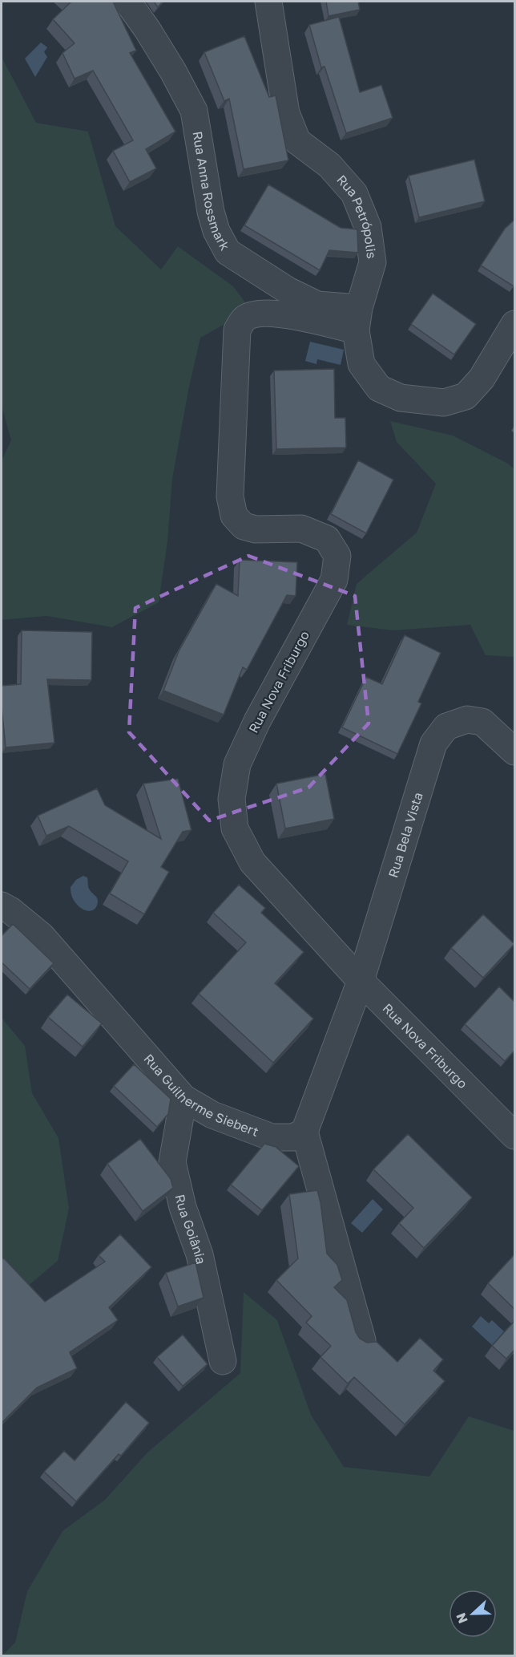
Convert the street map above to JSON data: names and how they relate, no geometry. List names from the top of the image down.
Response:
{
  "streets": {
    "street": [
      "Rua Anna Rossmark",
      "Rua Petrópolis",
      "Rua Nova Friburgo",
      "Rua Bela Vista",
      "Rua Guilherme Siebert",
      "Rua Goiânia"
    ]
  },
  "crossings": [
    ["Rua Anna Rossmark", "Rua Petrópolis"],
    ["Rua Anna Rossmark", "Rua Nova Friburgo"],
    ["Rua Petrópolis", "Rua Nova Friburgo"],
    ["Rua Nova Friburgo", "Rua Bela Vista"],
    ["Rua Guilherme Siebert", "Rua Goiânia"]
  ],
  "north": "left"
}
